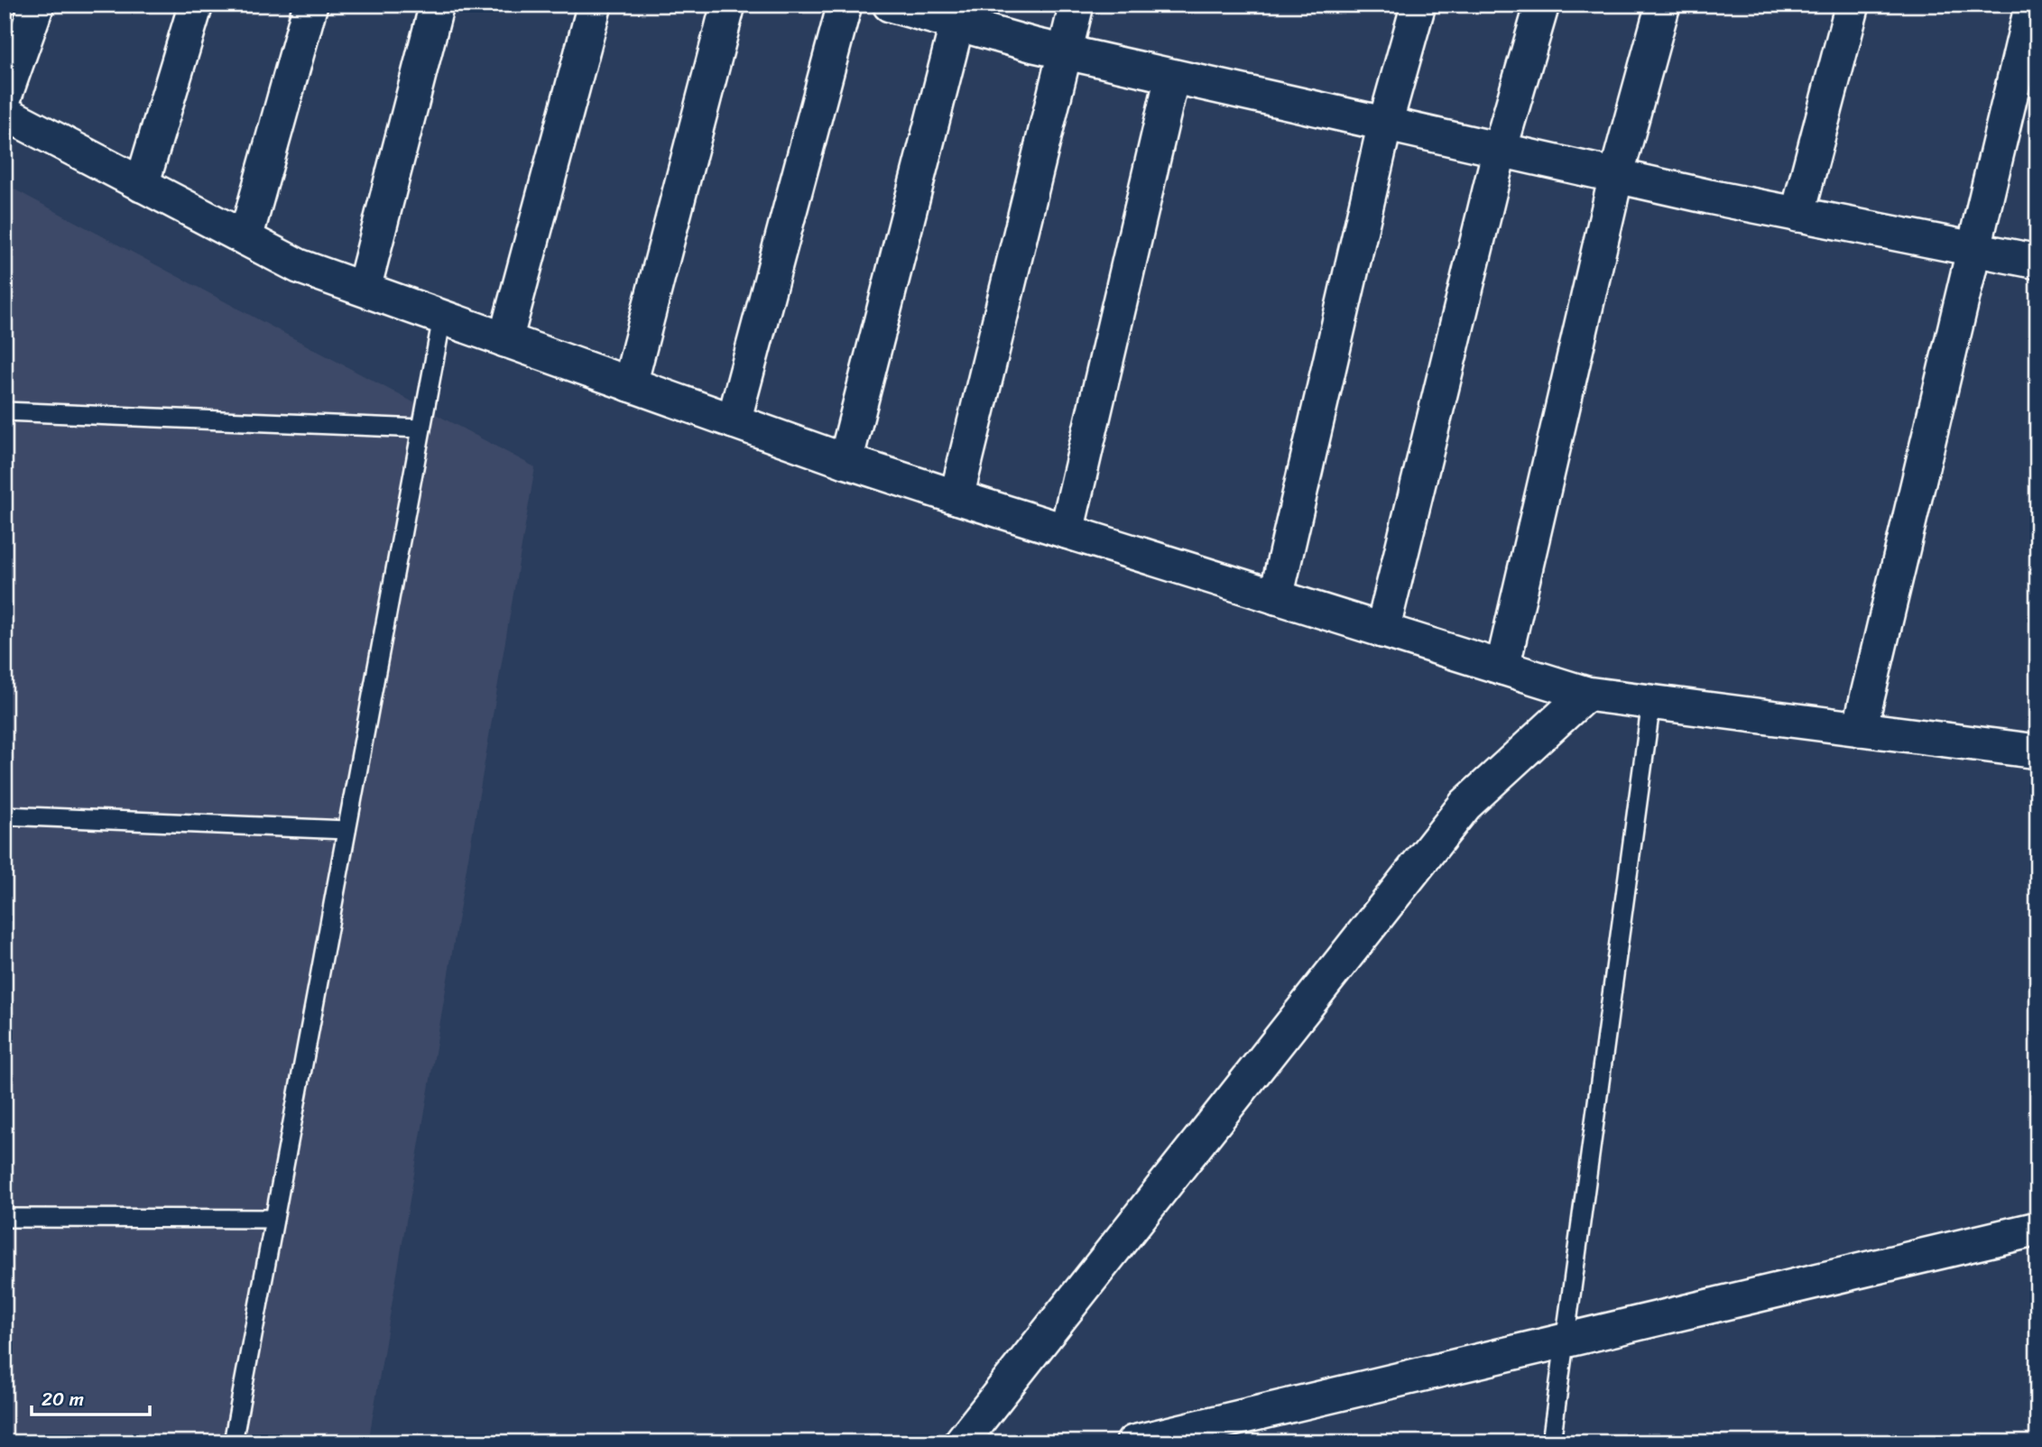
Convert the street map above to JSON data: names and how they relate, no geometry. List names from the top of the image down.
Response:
{
  "scale_bar": "20 m"
}
